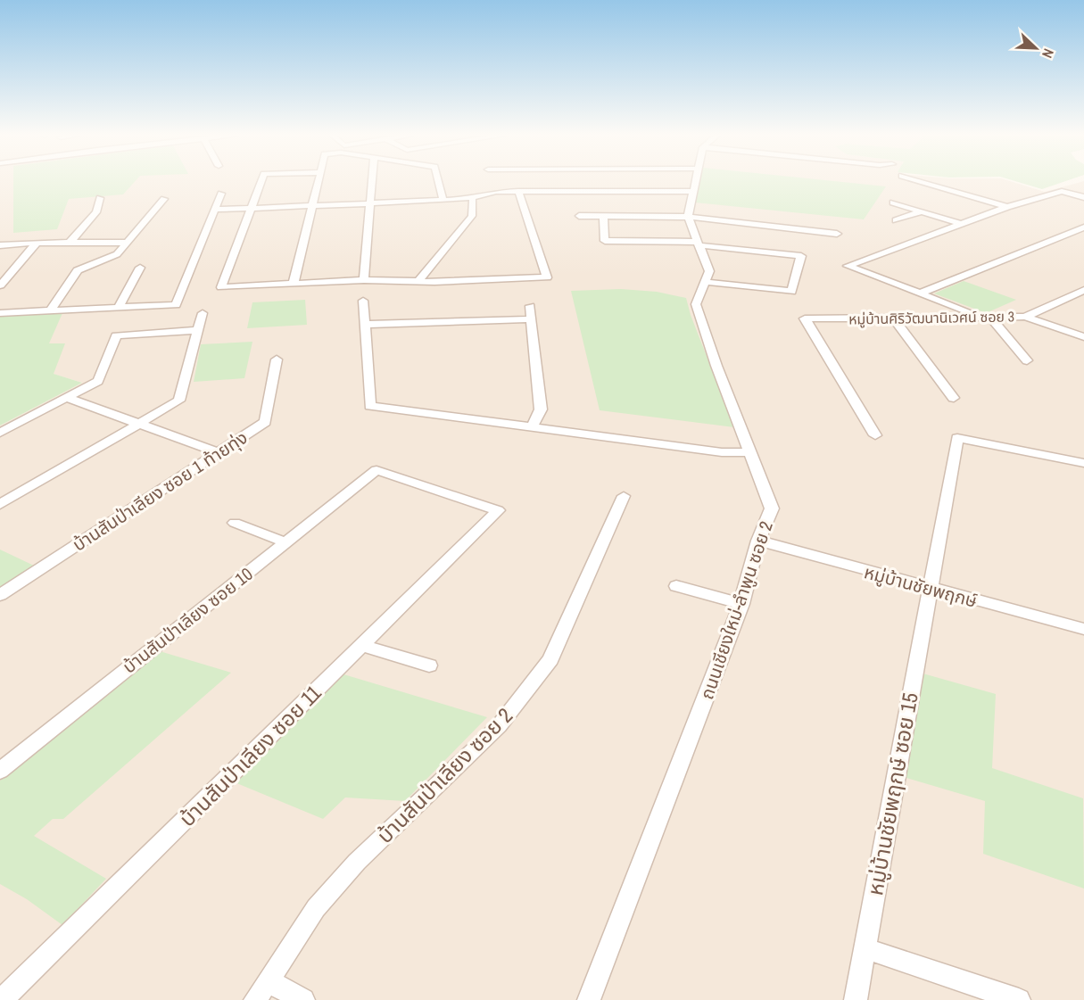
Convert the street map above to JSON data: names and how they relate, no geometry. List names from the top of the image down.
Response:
{
  "streets": {
    "street": [
      "หมู่บ้านศิริวัฒนานิเวศน์ ซอย 3",
      "บ้านสันป่าเลียง ซอย 1 ท้ายทุ่ง",
      "หมู่บ้านชัยพฤกษ์",
      "ถนนเชียงใหม่-ลำพูน ซอย 2",
      "บ้านสันป่าเลียง ซอย 10",
      "บ้านสันป่าเลียง ซอย 11",
      "บ้านสันป่าเลียง ซอย 2",
      "หมู่บ้านชัยพฤกษ์ ซอย 15"
    ]
  },
  "crossings": [
    ["หมู่บ้านชัยพฤกษ์", "ถนนเชียงใหม่-ลำพูน ซอย 2"],
    ["หมู่บ้านชัยพฤกษ์", "หมู่บ้านชัยพฤกษ์ ซอย 15"],
    ["บ้านสันป่าเลียง ซอย 10", "บ้านสันป่าเลียง ซอย 11"]
  ],
  "north": "bottom right"
}
